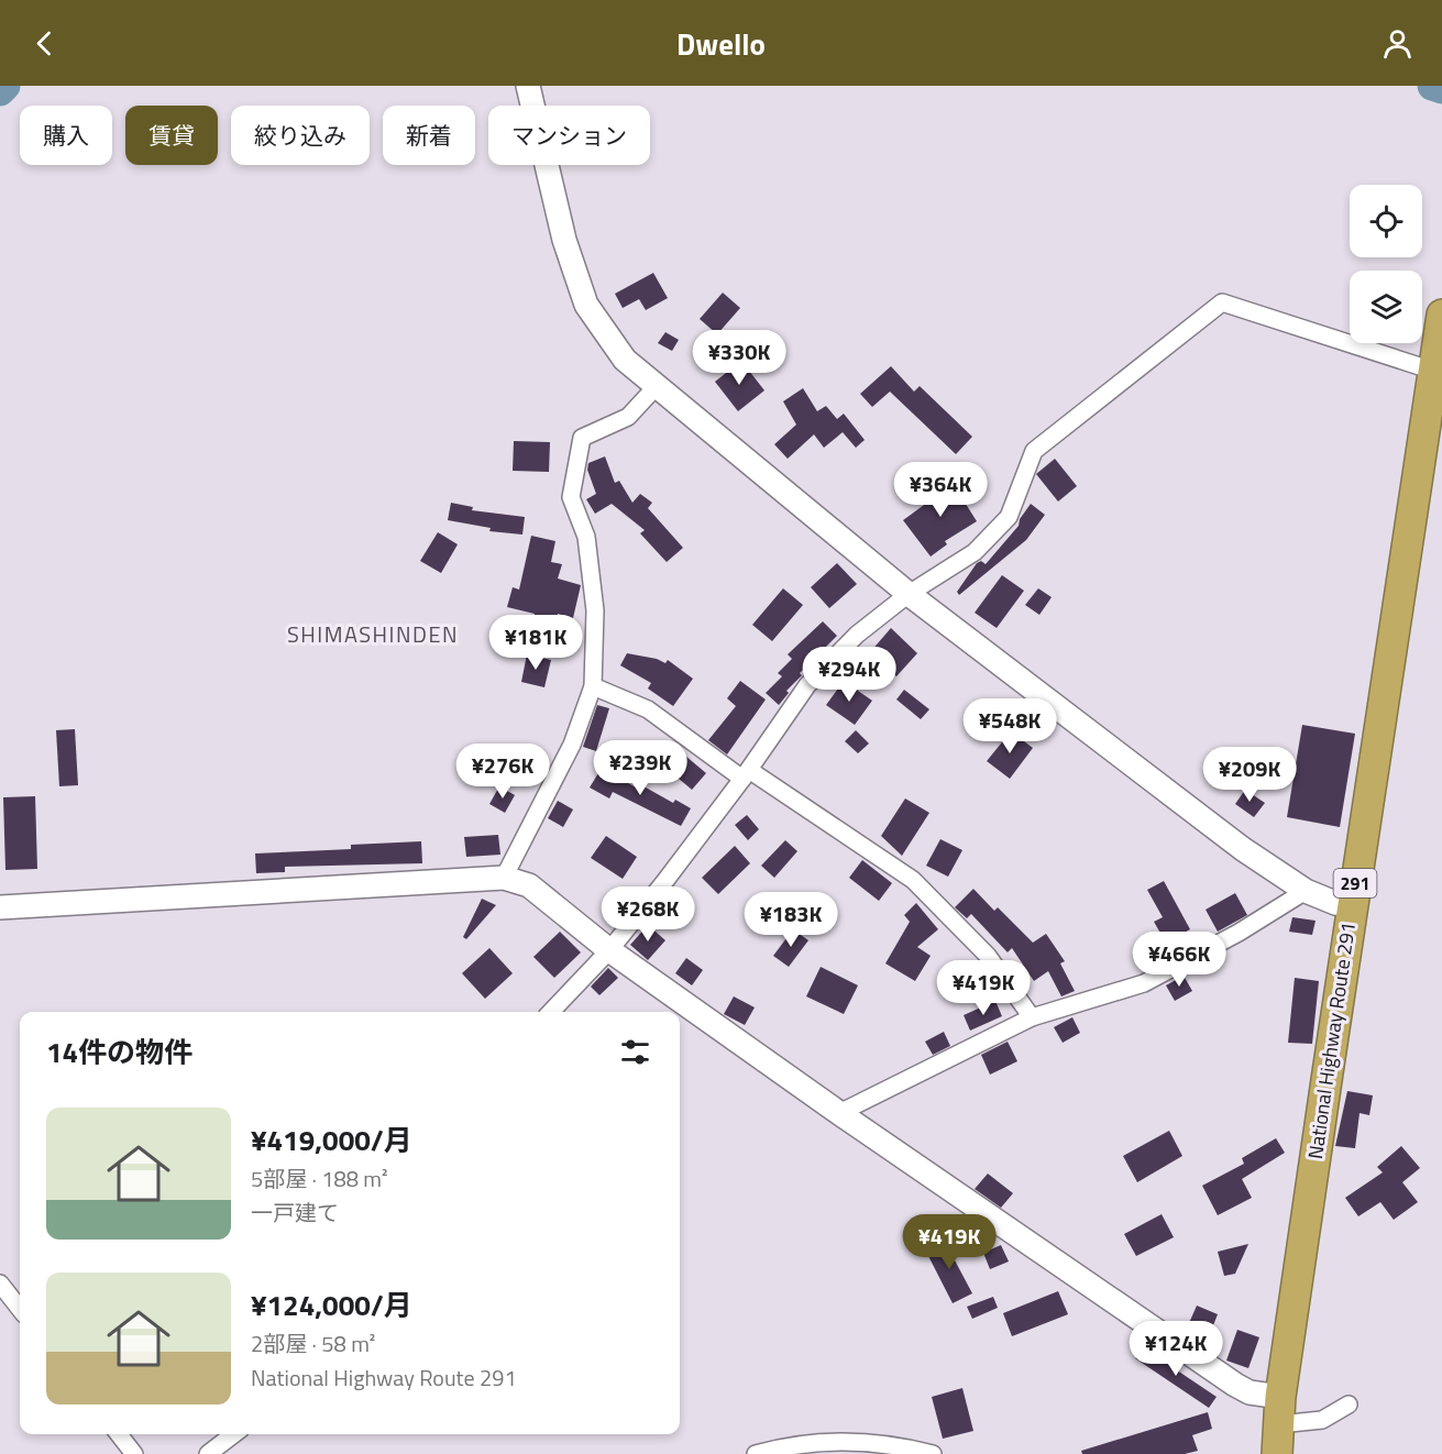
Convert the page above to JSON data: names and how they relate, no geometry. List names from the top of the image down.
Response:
{
  "streets": {
    "highway": ["291", "National Highway Route 291"]
  },
  "districts": ["SHIMASHINDEN"],
  "page": {
    "header": "Dwello",
    "chip": [
      "購入",
      "賃貸",
      "絞り込み",
      "新着",
      "マンション"
    ],
    "price": [
      "¥330K",
      "¥364K",
      "¥181K",
      "¥294K",
      "¥548K",
      "¥239K",
      "¥276K",
      "¥209K",
      "¥268K",
      "¥183K",
      "¥466K",
      "¥419K",
      "¥419K",
      "¥124K"
    ],
    "heading": "14件の物件",
    "list": [
      {
        "name": "¥419,000/月",
        "note": "5部屋 · 188 m² · 一戸建て"
      },
      {
        "name": "¥124,000/月",
        "note": "2部屋 · 58 m² · National Highway Route 291"
      }
    ]
  }
}
